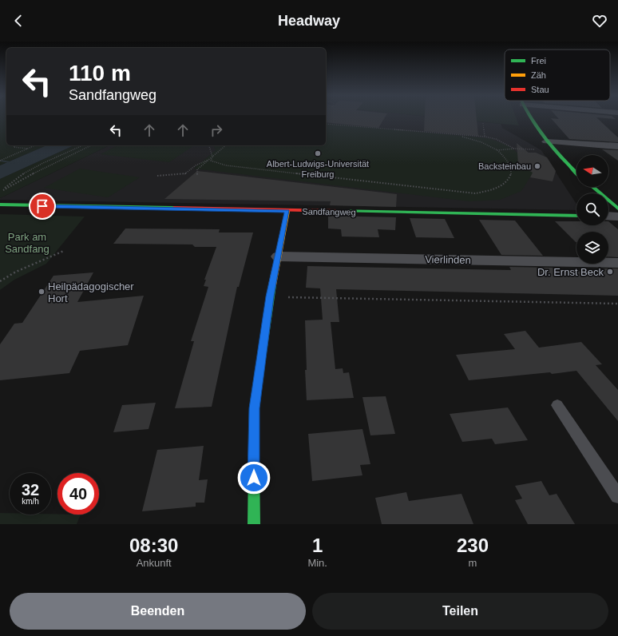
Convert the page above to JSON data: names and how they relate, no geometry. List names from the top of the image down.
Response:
{
  "streets": {
    "street": ["Sandfangweg", "Vierlinden"]
  },
  "parks": ["Park am Sandfang"],
  "places": [
    "Albert-Ludwigs-Universität Freiburg",
    "Backsteinbau",
    "Dr. Ernst Beck",
    "Heilpädagogischer Hort"
  ],
  "legend": ["Frei", "Zäh", "Stau"],
  "north": "left",
  "page": {
    "header": "Headway",
    "turn": ["110 m", "Sandfangweg"],
    "speed": "32 km/h",
    "limit": "40",
    "eta": [
      "08:30",
      "Ankunft",
      "1",
      "Min.",
      "230",
      "m"
    ],
    "buttons": ["Beenden", "Teilen"]
  }
}
